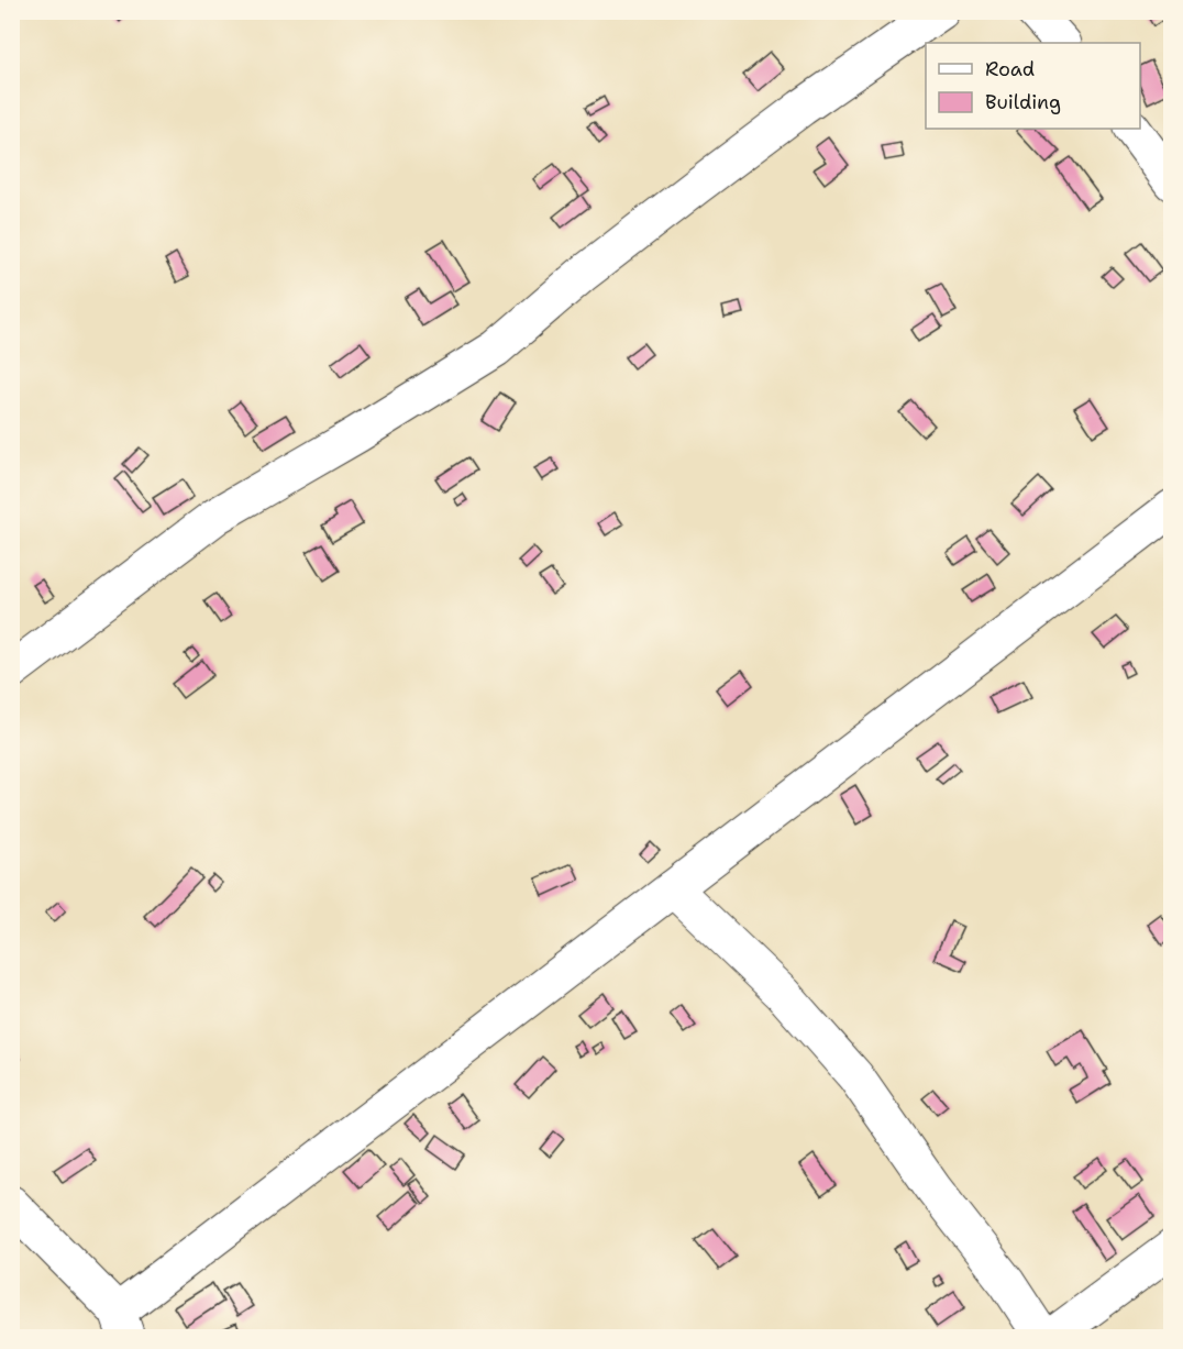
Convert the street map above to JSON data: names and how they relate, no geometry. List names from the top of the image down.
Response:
{
  "legend": ["Road", "Building"]
}
